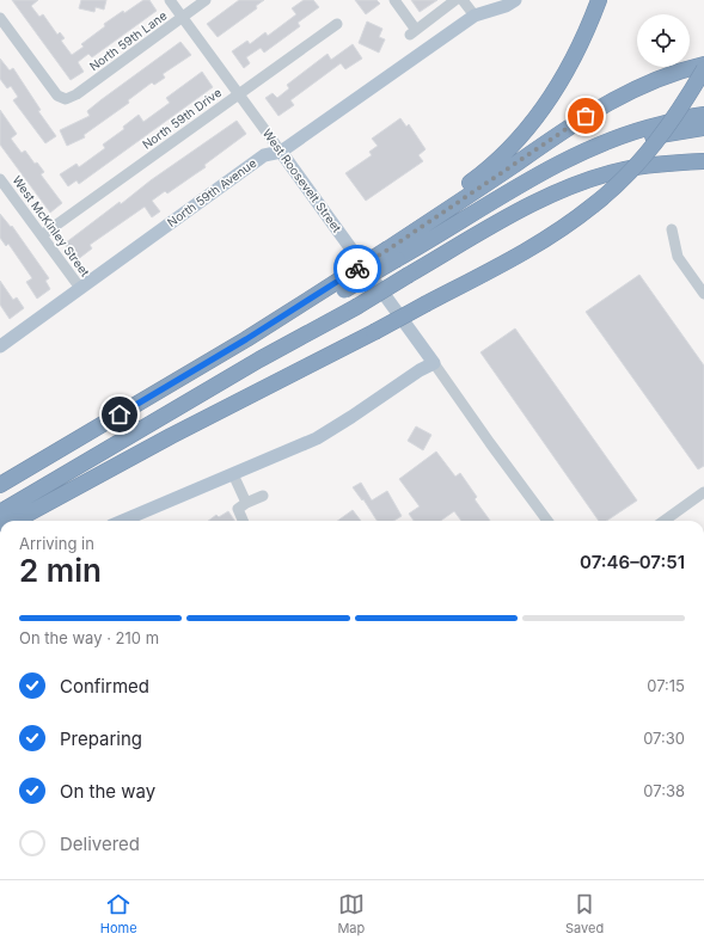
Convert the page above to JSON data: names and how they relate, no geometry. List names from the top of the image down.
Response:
{
  "streets": {
    "main road": ["West Roosevelt Street", "North 59th Avenue"],
    "street": ["North 59th Lane", "North 59th Drive", "West McKinley Street"]
  },
  "crossings": [
    ["North 59th Lane", "West Roosevelt Street"],
    ["North 59th Drive", "West Roosevelt Street"],
    ["North 59th Drive", "West McKinley Street"],
    ["West Roosevelt Street", "North 59th Avenue"],
    ["North 59th Avenue", "West McKinley Street"]
  ],
  "page": {
    "heading": ["2 min", "Arriving in", "07:46–07:51"],
    "bar": "On the way · 210 m",
    "list": [
      ["Confirmed", "07:15"],
      ["Preparing", "07:30"],
      ["On the way", "07:38"],
      "Delivered"
    ],
    "tabs": ["Home", "Map", "Saved"]
  }
}
